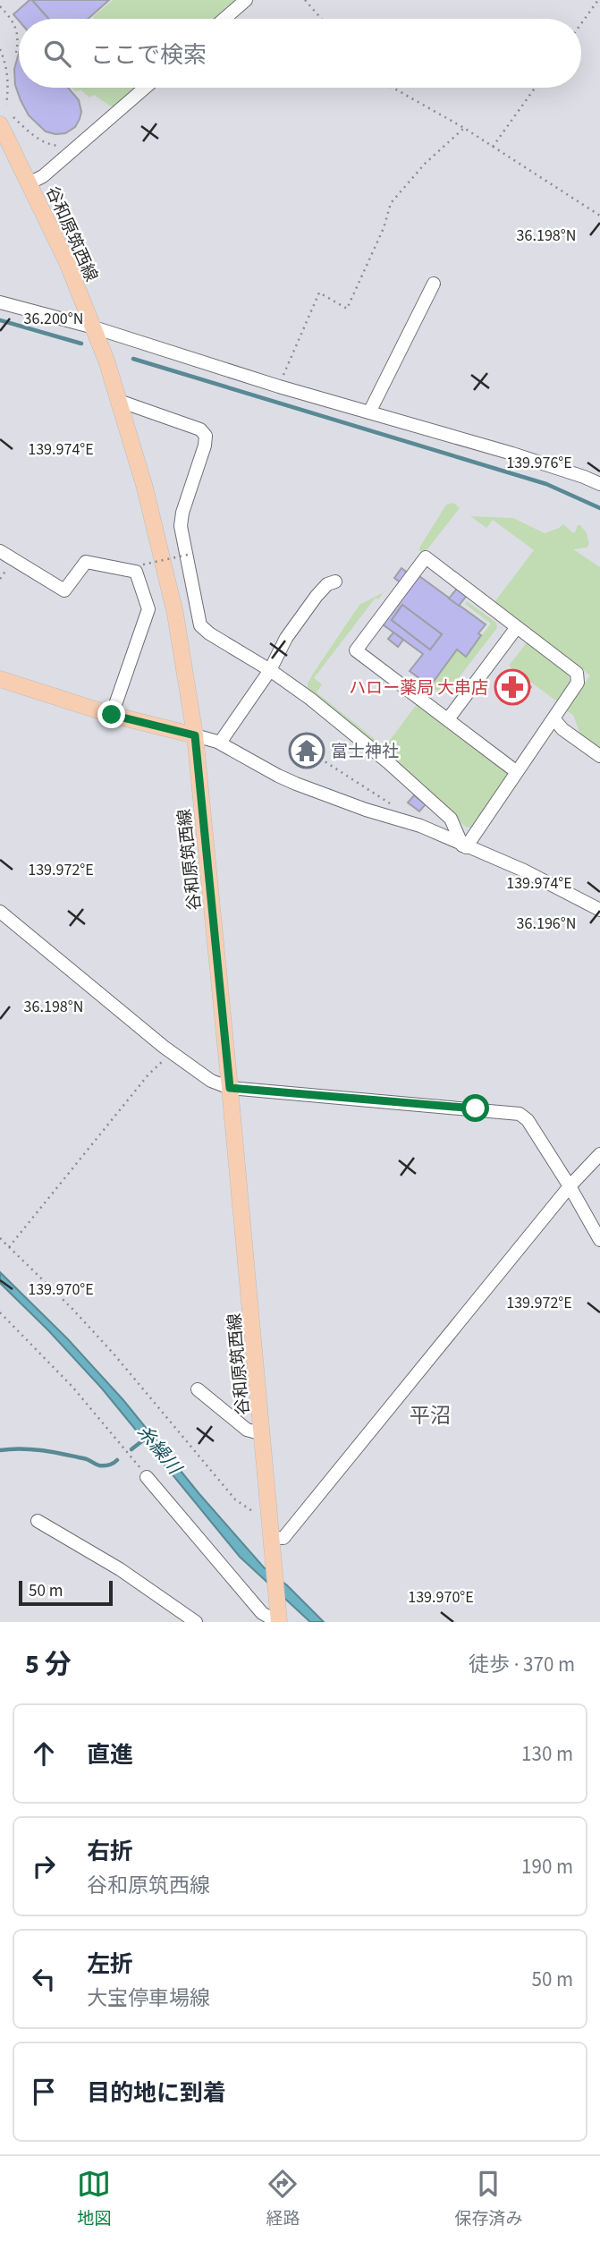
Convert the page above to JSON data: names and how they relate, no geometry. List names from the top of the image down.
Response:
{
  "streets": {
    "main road": ["谷和原筑西線"]
  },
  "districts": ["平沼"],
  "water": ["糸繰川"],
  "places": {
    "pharmacy": ["ハロー薬局 大串店"],
    "temple": ["富士神社"]
  },
  "scale_bar": "50 m",
  "page": {
    "search": "ここで検索",
    "scale": "50 m",
    "heading": ["5 分", "徒歩 · 370 m"],
    "list": [
      ["直進", "130 m"],
      ["右折", "谷和原筑西線", "190 m"],
      ["左折", "大宝停車場線", "50 m"],
      "目的地に到着"
    ],
    "nav": ["地図", "経路", "保存済み"]
  },
  "coordinates": [
    "36.198°N",
    "36.200°N",
    "139.974°E",
    "139.976°E",
    "139.972°E",
    "36.196°N",
    "139.970°E"
  ]
}
